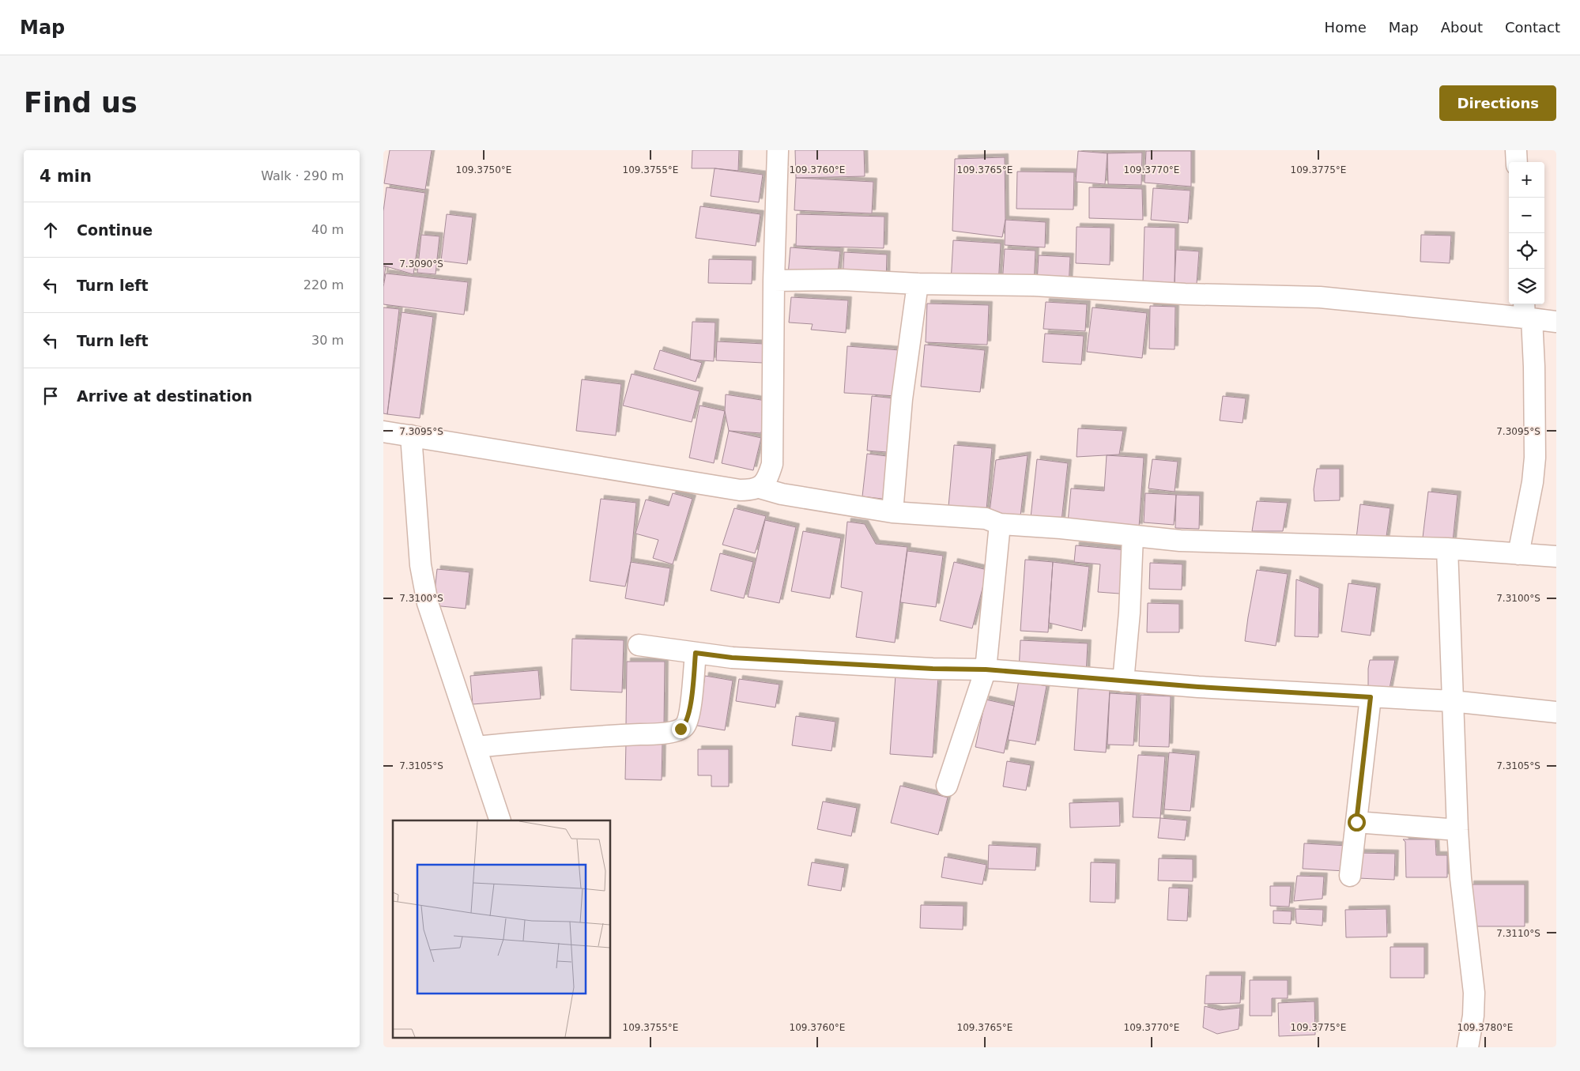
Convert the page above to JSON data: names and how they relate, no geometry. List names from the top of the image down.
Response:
{
  "page": {
    "header": "Map",
    "nav": [
      "Home",
      "Map",
      "About",
      "Contact"
    ],
    "buttons": "Directions",
    "title": "Find us",
    "heading": ["4 min", "Walk · 290 m"],
    "map_buttons": ["+", "−"],
    "list": [
      ["Continue", "40 m"],
      ["Turn left", "220 m"],
      ["Turn left", "30 m"],
      "Arrive at destination"
    ]
  },
  "coordinates": [
    "109.3750°E",
    "109.3755°E",
    "109.3760°E",
    "109.3765°E",
    "109.3770°E",
    "109.3775°E",
    "7.3090°S",
    "7.3095°S",
    "7.3100°S",
    "7.3105°S",
    "7.3110°S",
    "109.3780°E"
  ]
}
